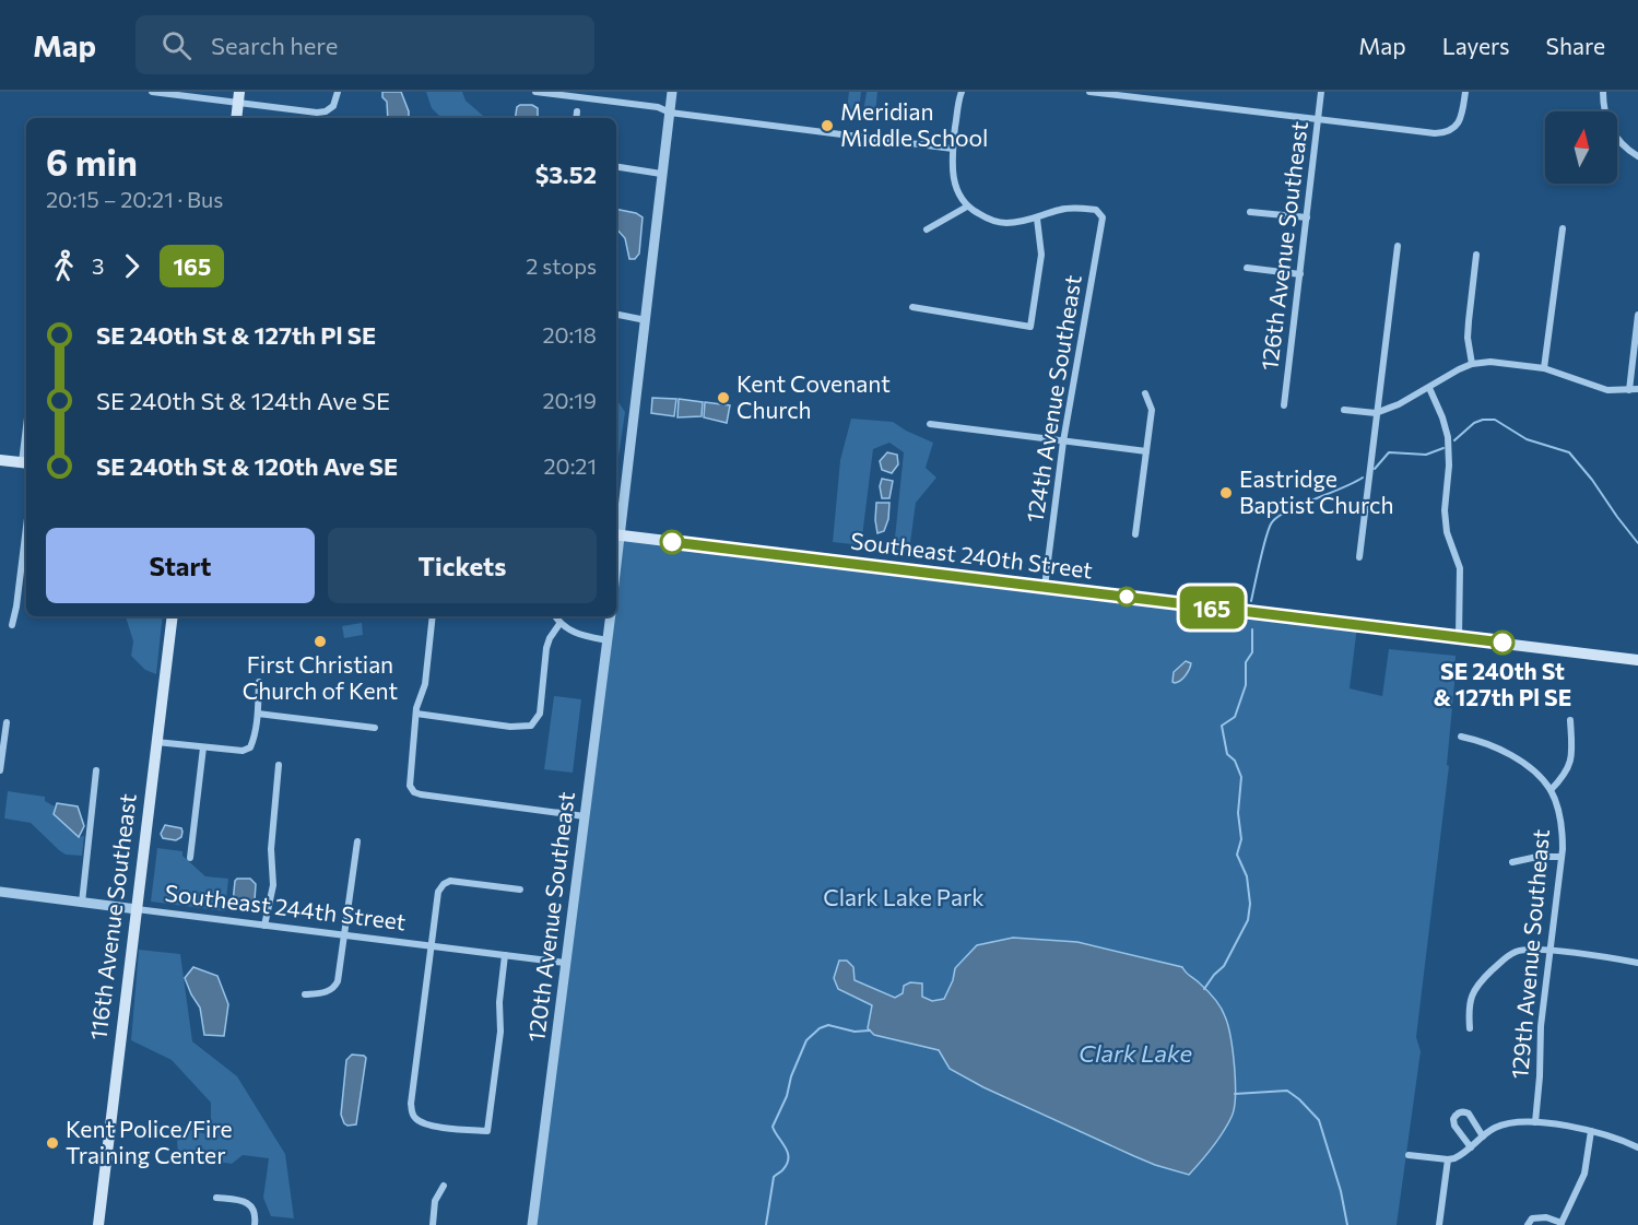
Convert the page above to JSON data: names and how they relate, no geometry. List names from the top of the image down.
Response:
{
  "streets": {
    "main road": ["Southeast 240th Street", "116th Avenue Southeast"],
    "street": [
      "126th Avenue Southeast",
      "124th Avenue Southeast",
      "Southeast 244th Street",
      "120th Avenue Southeast",
      "129th Avenue Southeast"
    ]
  },
  "crossings": [
    ["124th Avenue Southeast", "Southeast 240th Street"],
    ["Southeast 244th Street", "116th Avenue Southeast"],
    ["Southeast 244th Street", "120th Avenue Southeast"]
  ],
  "water": ["Clark Lake"],
  "parks": ["Clark Lake Park"],
  "places": [
    "Meridian Middle School",
    "Kent Covenant Church",
    "Eastridge Baptist Church",
    "First Christian Church of Kent",
    "SE 240th St & 127th Pl SE",
    "Kent Police/Fire Training Center"
  ],
  "lines": ["bus line 165"],
  "north": "top",
  "page": {
    "header": "Map",
    "search": "Search here",
    "nav": ["Map", "Layers", "Share"],
    "on_map": "165",
    "heading": ["6 min", "20:15 – 20:21 · Bus", "$3.52"],
    "legs": ["3", "165", "2 stops"],
    "list": [
      {
        "name": "SE 240th St & 127th Pl SE",
        "value": "20:18"
      },
      {
        "name": "SE 240th St & 124th Ave SE",
        "value": "20:19"
      },
      {
        "name": "SE 240th St & 120th Ave SE",
        "value": "20:21"
      }
    ],
    "buttons": ["Start", "Tickets"]
  }
}
